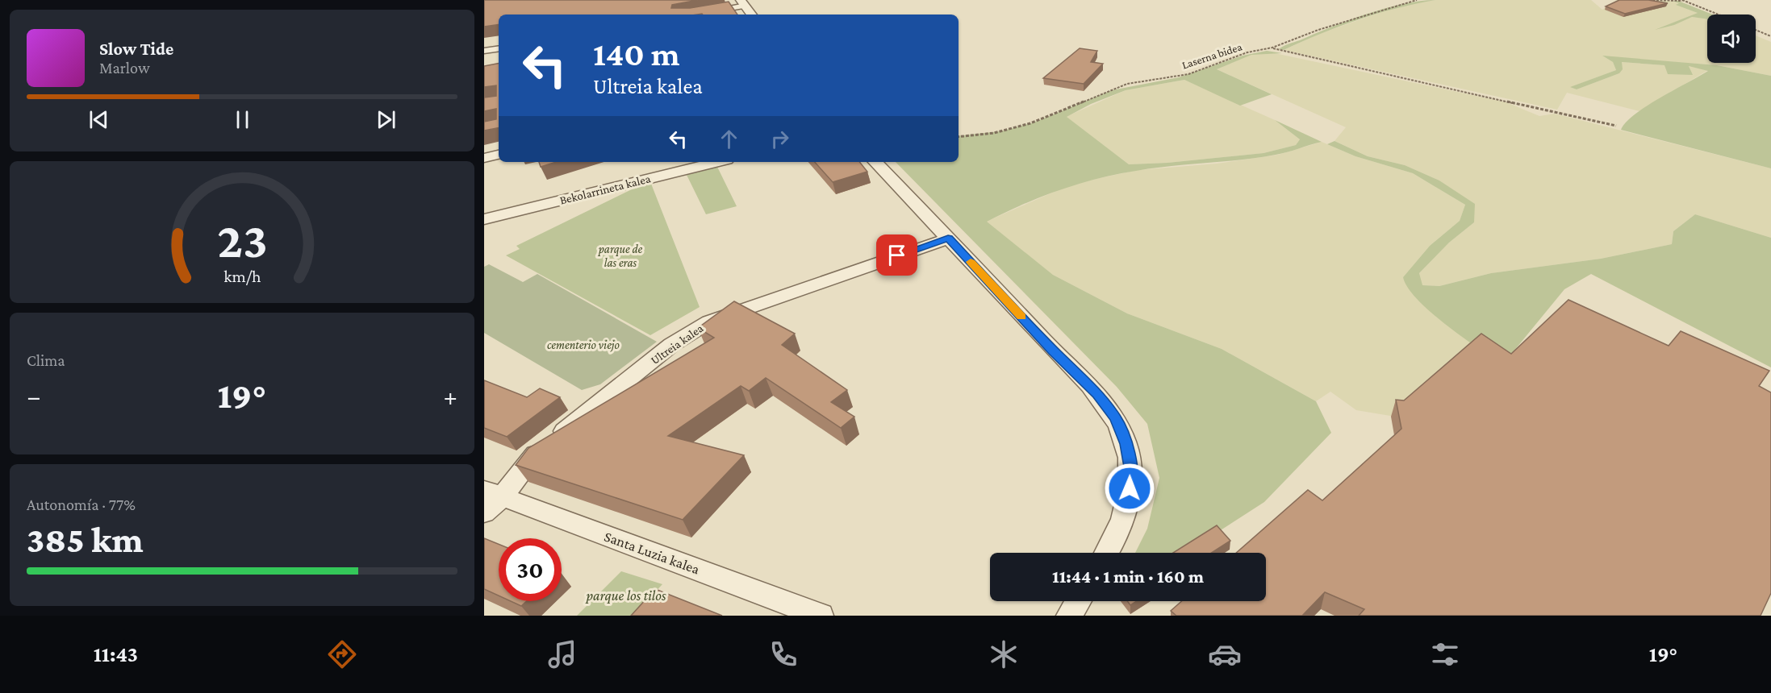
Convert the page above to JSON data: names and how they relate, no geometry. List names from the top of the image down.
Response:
{
  "streets": {
    "street": ["Bekolarrineta kalea", "Ultreia kalea", "Santa Luzia kalea"],
    "path": ["Laserna bidea"]
  },
  "crossings": [
    ["Ultreia kalea", "Santa Luzia kalea"]
  ],
  "parks": ["parque de las eras", "cementerio viejo", "parque los tilos"],
  "page": {
    "turn": ["140 m", "Ultreia kalea"],
    "song": ["Slow Tide", "Marlow"],
    "tile": [
      "Clima",
      ["Autonomía · 77%", "385 km"]
    ],
    "heat": ["−", "19°", "+"],
    "limit": "30",
    "trip": "11:44 · 1 min · 160 m",
    "tabs": ["11:43", "19°"],
    "gauge": ["23", "km/h"]
  }
}
